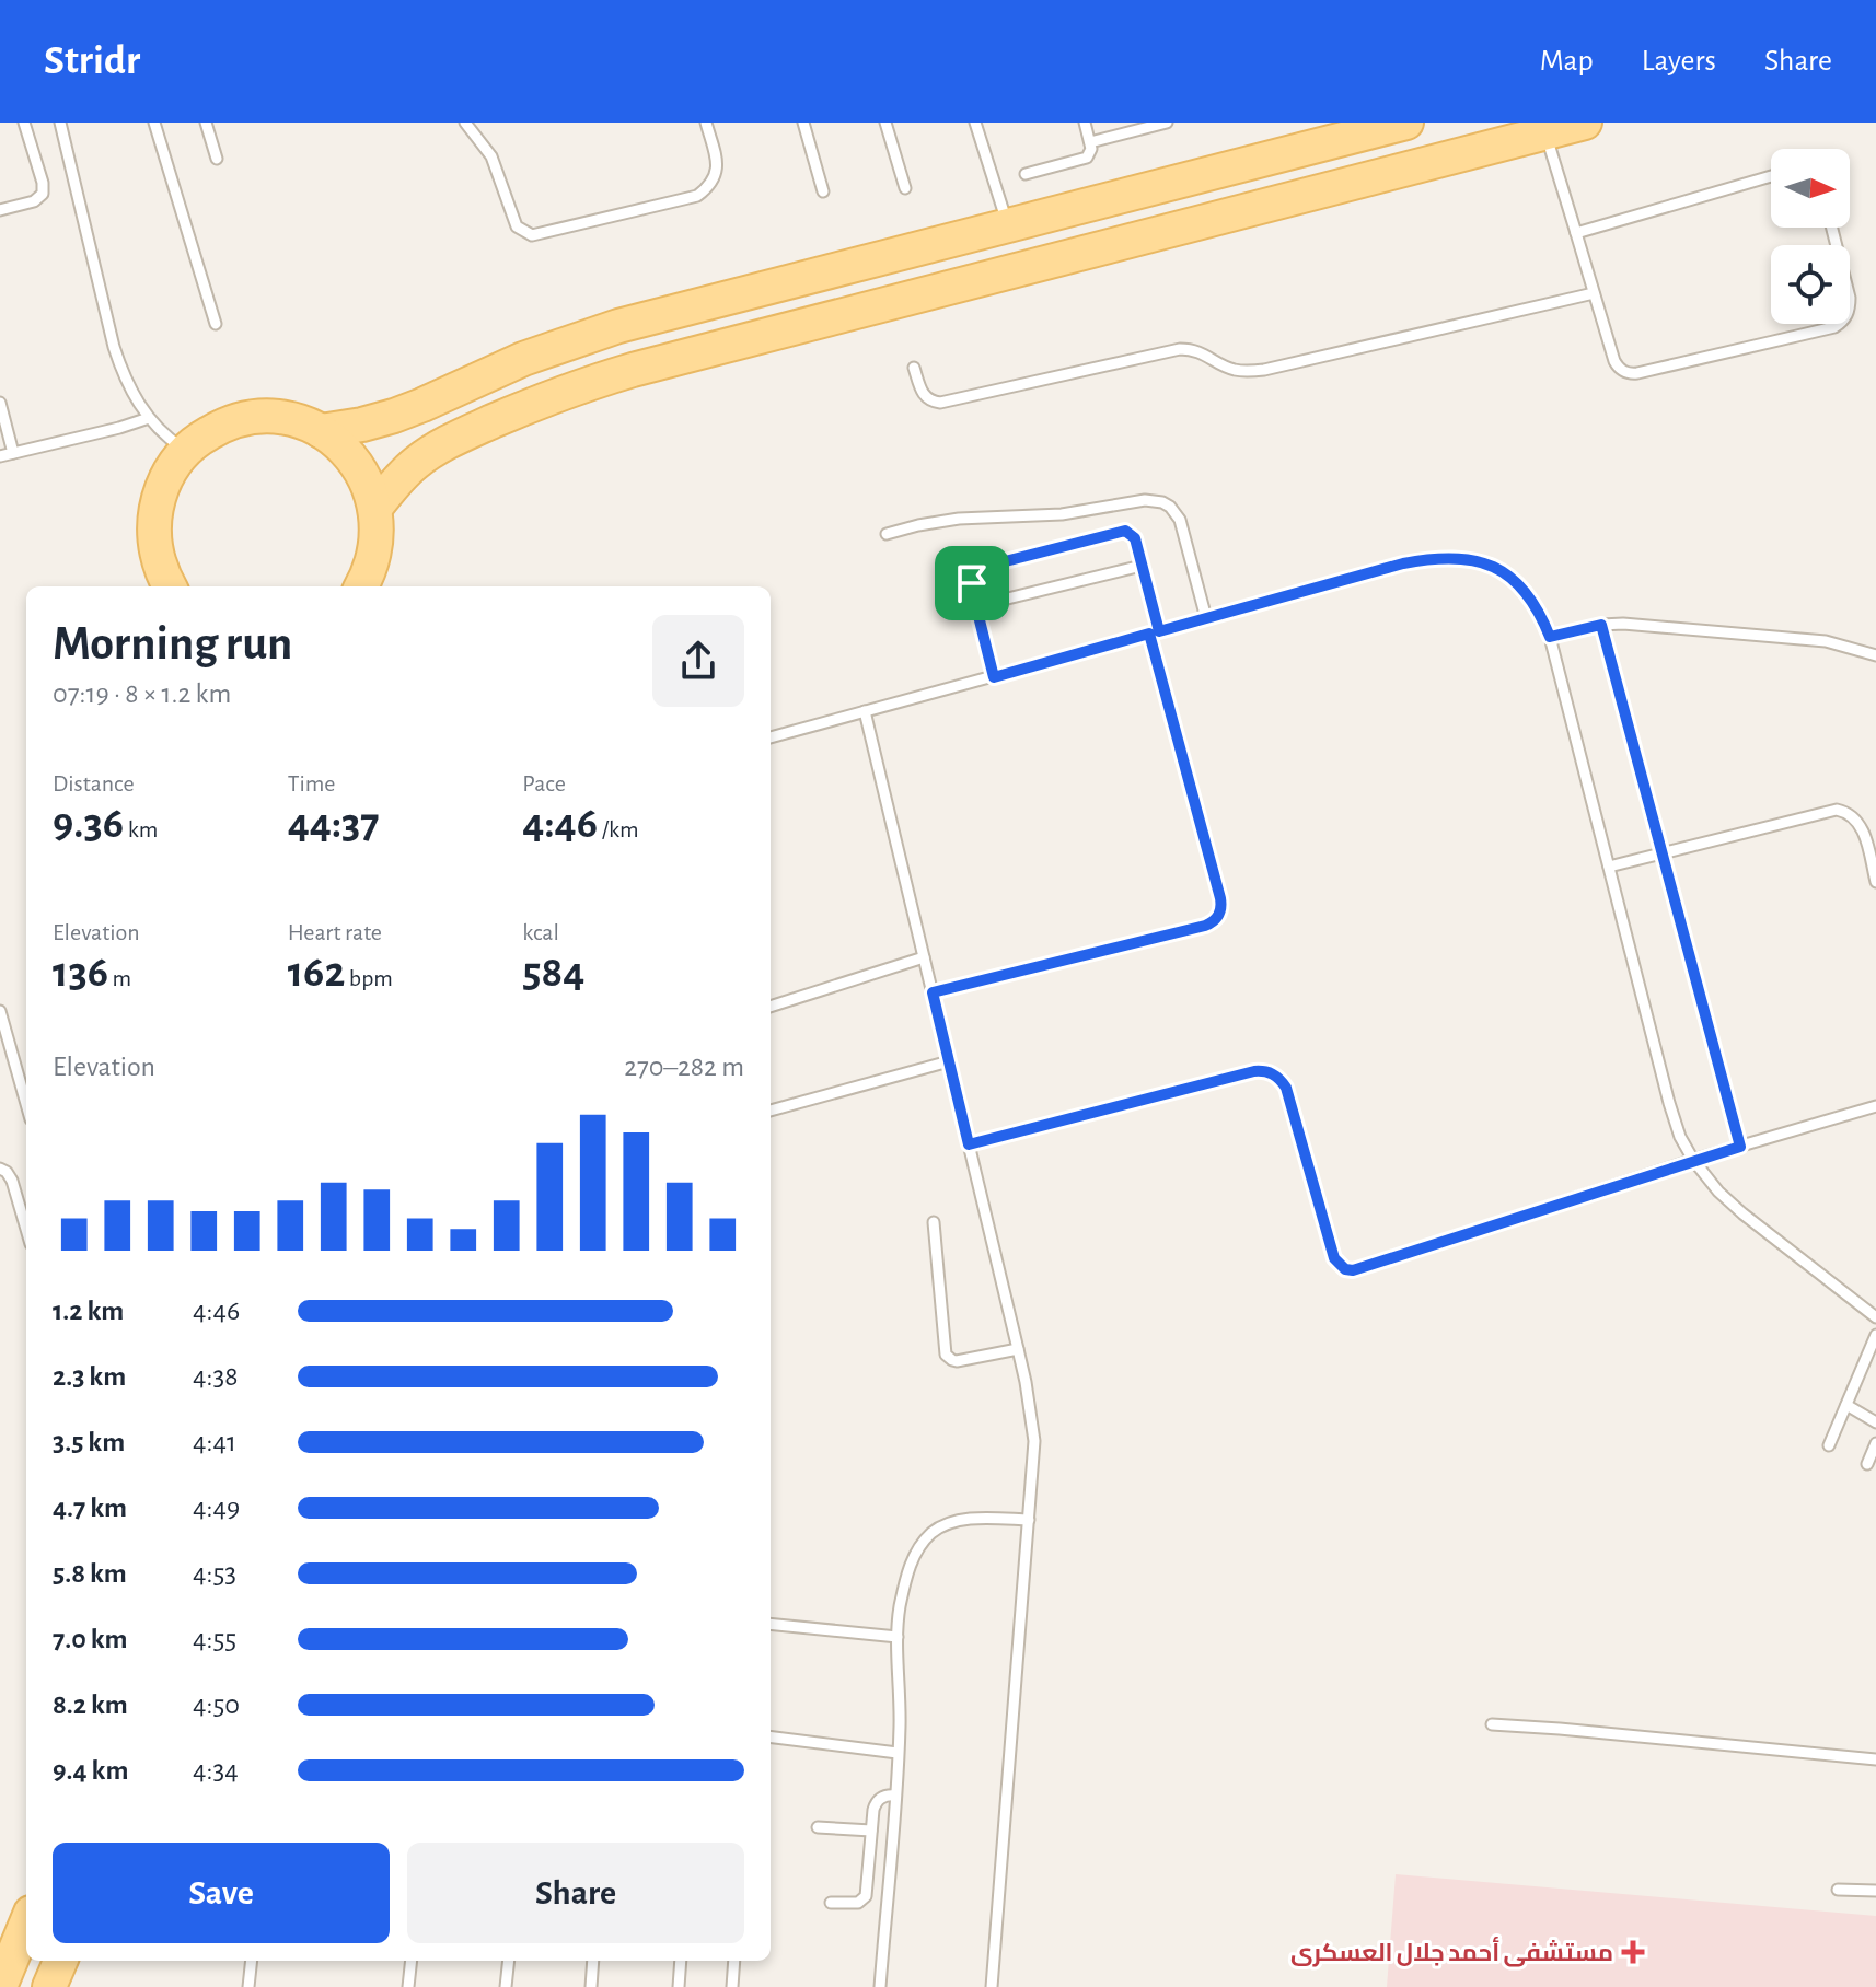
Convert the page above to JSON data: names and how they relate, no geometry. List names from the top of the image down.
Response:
{
  "places": {
    "health": ["مستشفى أحمد جلال العسكرى"]
  },
  "north": "right",
  "page": {
    "header": "Stridr",
    "nav": ["Map", "Layers", "Share"],
    "heading": ["Morning run", "07:19 · 8 × 1.2 km"],
    "stats": [
      ["Distance", "9.36 km"],
      ["Time", "44:37"],
      ["Pace", "4:46 /km"],
      ["Elevation", "136 m"],
      ["Heart rate", "162 bpm"],
      ["kcal", "584"]
    ],
    "chart": ["Elevation", "270–282 m"],
    "list": [
      {
        "name": "1.2 km",
        "note": "4:46"
      },
      {
        "name": "2.3 km",
        "note": "4:38"
      },
      {
        "name": "3.5 km",
        "note": "4:41"
      },
      {
        "name": "4.7 km",
        "note": "4:49"
      },
      {
        "name": "5.8 km",
        "note": "4:53"
      },
      {
        "name": "7.0 km",
        "note": "4:55"
      },
      {
        "name": "8.2 km",
        "note": "4:50"
      },
      {
        "name": "9.4 km",
        "note": "4:34"
      }
    ],
    "buttons": ["Save", "Share"]
  }
}
